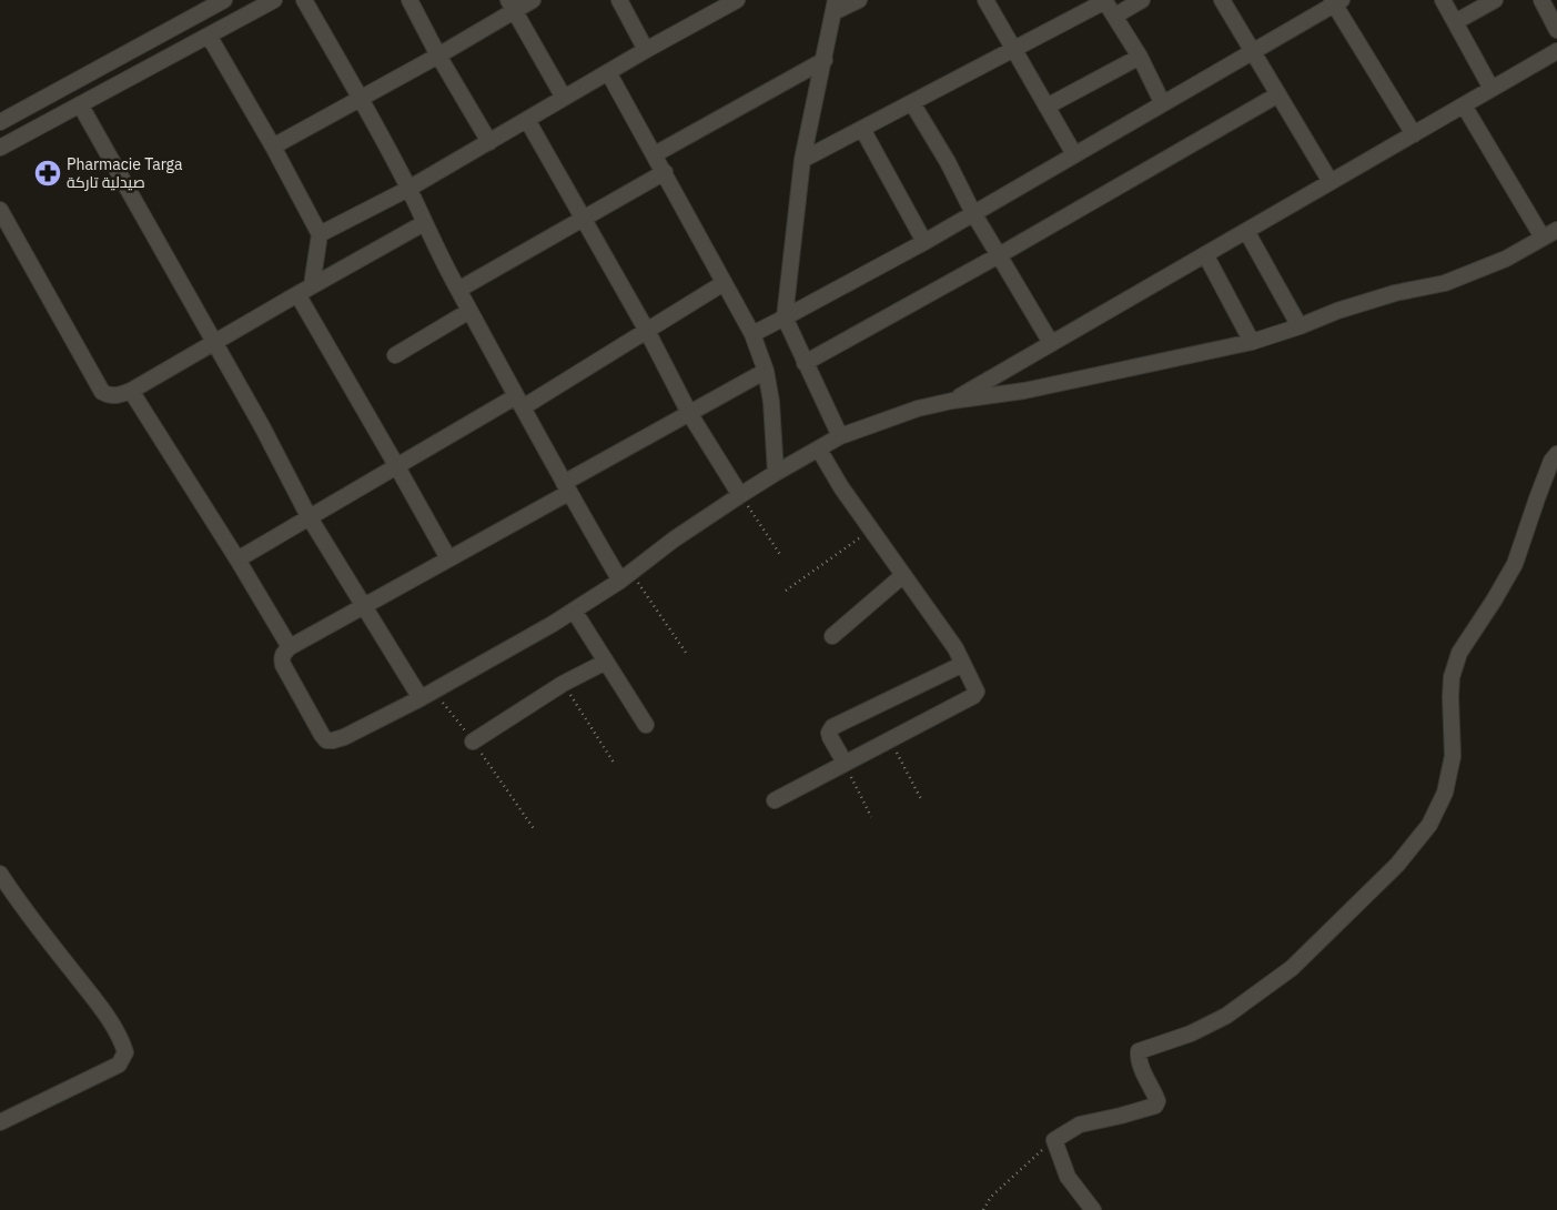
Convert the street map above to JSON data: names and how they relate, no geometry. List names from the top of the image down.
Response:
{
  "places": {
    "pharmacy": ["Pharmacie Targa صيدلية تاركة"]
  }
}
